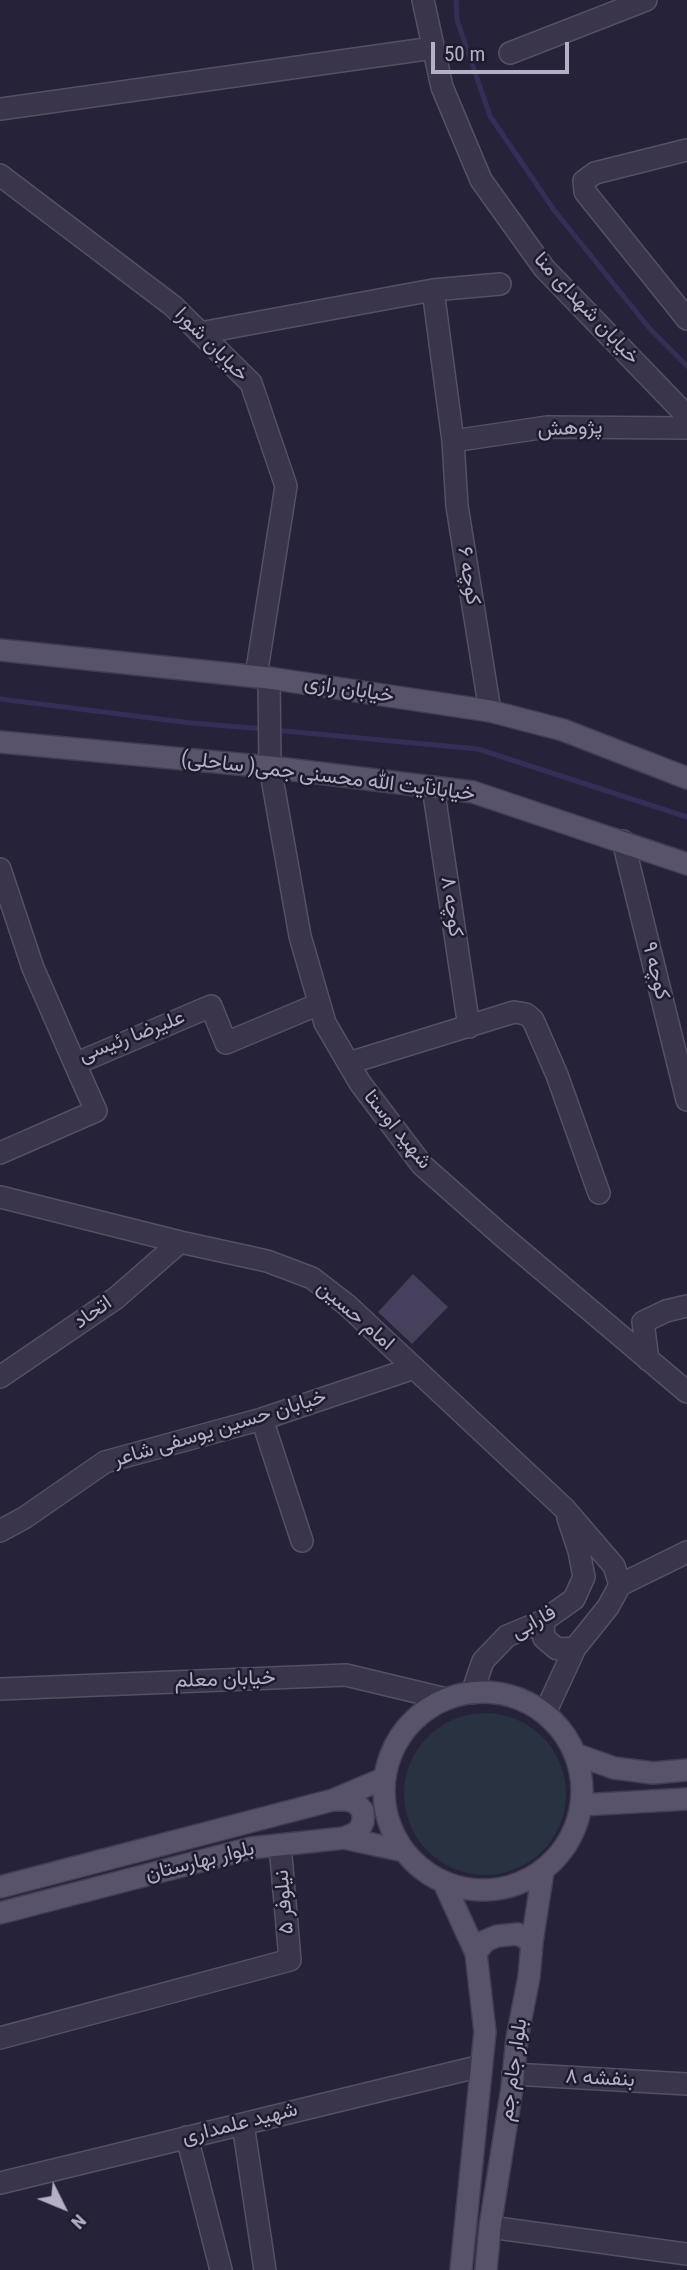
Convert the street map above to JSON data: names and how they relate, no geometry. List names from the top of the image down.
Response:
{
  "streets": {
    "main road": [
      "خیابان رازی",
      "خیابانآیت الله محسنی جمی( ساحلی)",
      "بلوار بهارستان",
      "بلوار جام جم"
    ],
    "street": [
      "خیابان شهدای منا",
      "خیابان شورا",
      "پژوهش",
      "کوچه ۶",
      "کوچه ۸",
      "کوچه ۹",
      "علیرضا رئیسی",
      "شهید اوستا",
      "اتحاد",
      "امام حسین",
      "خیابان حسین یوسفی شاعر",
      "فارابی",
      "خیابان معلم",
      "نیلوفر ۵",
      "بنفشه ۸",
      "شهید علمداری"
    ]
  },
  "crossings": [
    ["خیابان شورا", "خیابان رازی"],
    ["خیابان شورا", "خیابانآیت الله محسنی جمی( ساحلی)"],
    ["خیابان شورا", "شهید اوستا"],
    ["پژوهش", "کوچه ۶"],
    ["کوچه ۶", "خیابان رازی"],
    ["خیابانآیت الله محسنی جمی( ساحلی)", "کوچه ۸"],
    ["خیابانآیت الله محسنی جمی( ساحلی)", "کوچه ۹"],
    ["خیابانآیت الله محسنی جمی( ساحلی)", "شهید اوستا"],
    ["علیرضا رئیسی", "شهید اوستا"],
    ["اتحاد", "امام حسین"],
    ["امام حسین", "خیابان حسین یوسفی شاعر"],
    ["امام حسین", "فارابی"],
    ["فارابی", "خیابان معلم"],
    ["فارابی", "بلوار بهارستان"],
    ["فارابی", "بلوار جام جم"],
    ["خیابان معلم", "بلوار بهارستان"],
    ["خیابان معلم", "بلوار جام جم"],
    ["بلوار بهارستان", "نیلوفر ۵"],
    ["بلوار بهارستان", "بلوار جام جم"],
    ["بلوار جام جم", "بنفشه ۸"],
    ["بلوار جام جم", "شهید علمداری"]
  ],
  "scale_bar": "50 m",
  "north": "bottom right"
}
